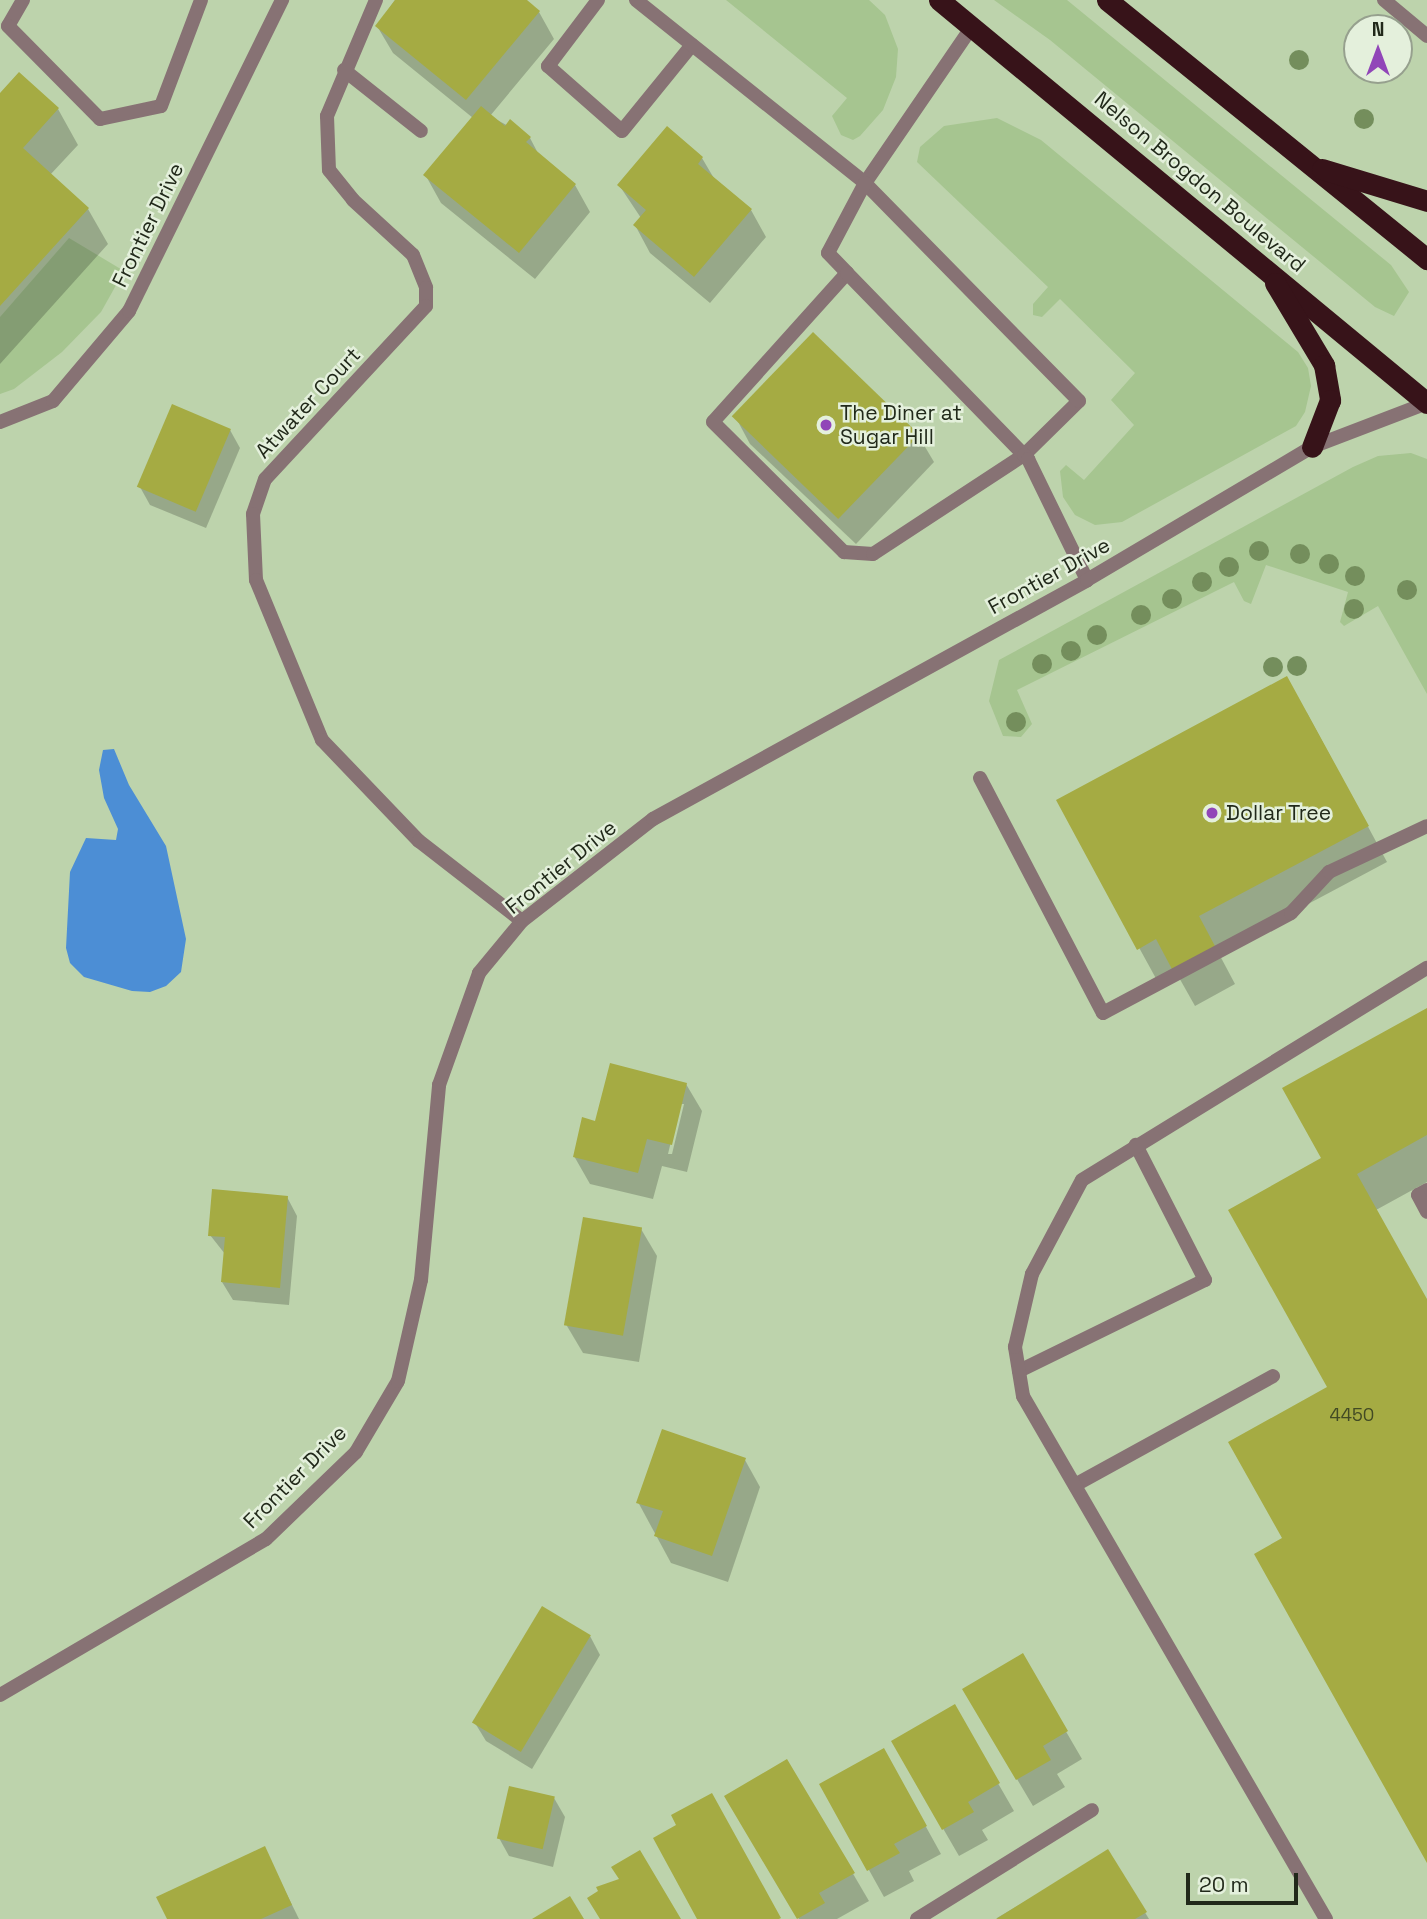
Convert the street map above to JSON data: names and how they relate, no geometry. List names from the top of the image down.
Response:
{
  "streets": {
    "highway": ["Nelson Brogdon Boulevard"],
    "street": ["Frontier Drive", "Atwater Court"]
  },
  "crossings": [
    ["Nelson Brogdon Boulevard", "Frontier Drive"],
    ["Frontier Drive", "Atwater Court"]
  ],
  "places": ["The Diner at Sugar Hill", "Dollar Tree"],
  "house_numbers": ["4450"],
  "scale_bar": "20 m",
  "north": "top"
}
